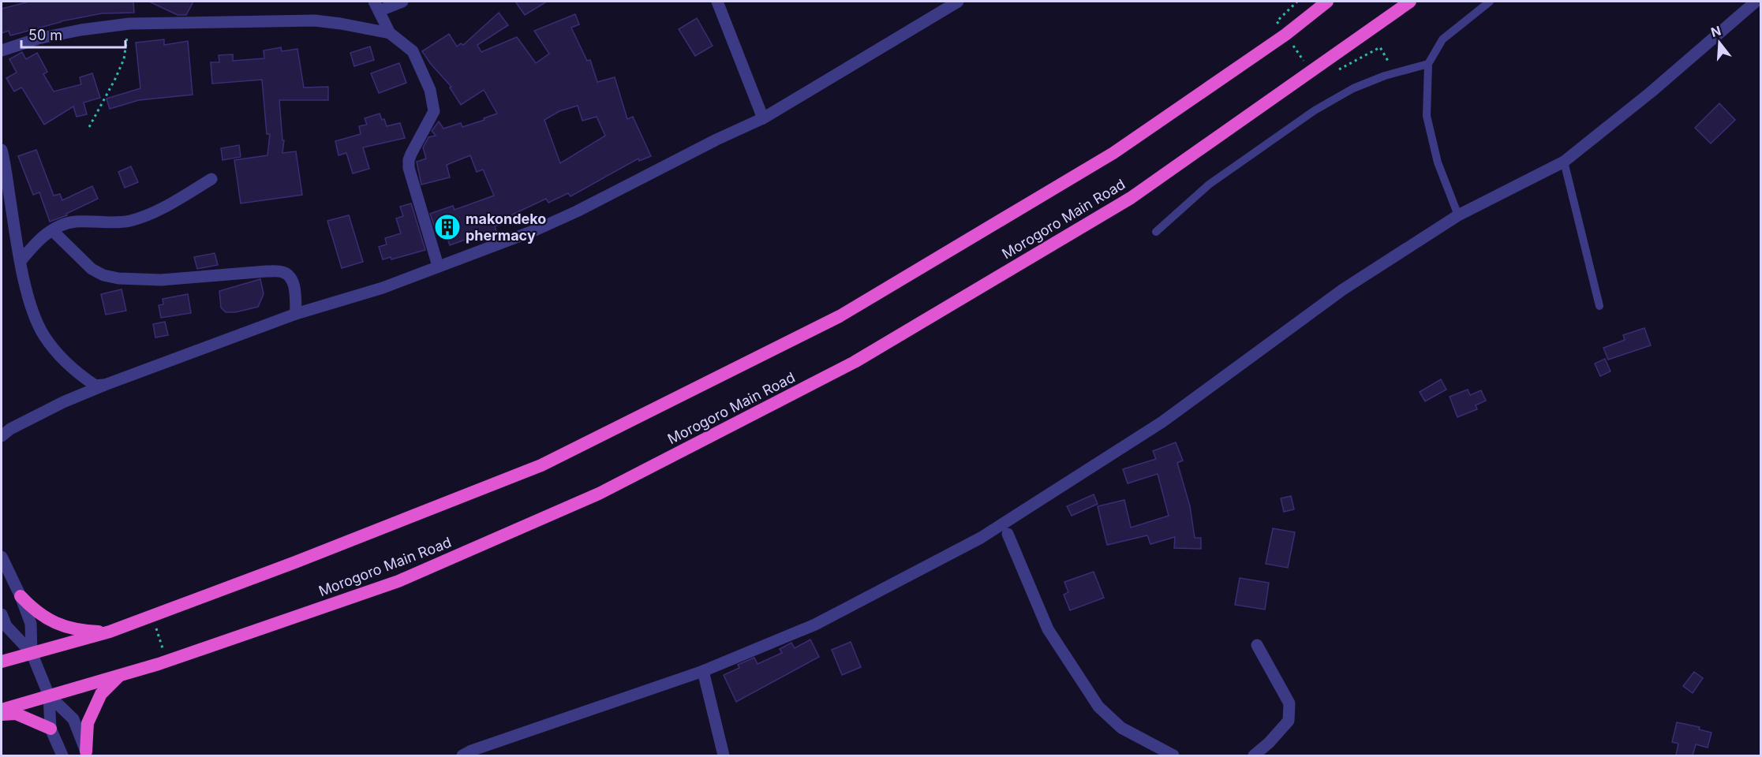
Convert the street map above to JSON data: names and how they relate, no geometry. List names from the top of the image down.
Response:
{
  "streets": {
    "highway": ["Morogoro Main Road"]
  },
  "places": {
    "building": ["makondeko phermacy"]
  },
  "scale_bar": "50 m",
  "north": "top"
}
